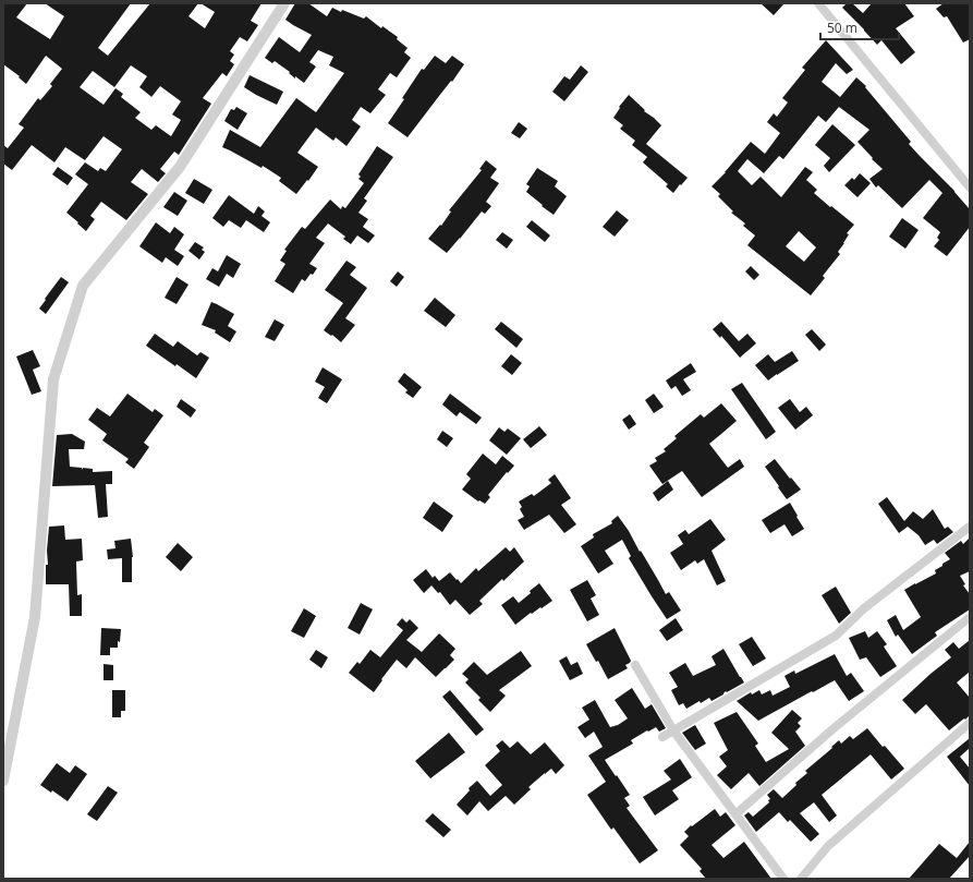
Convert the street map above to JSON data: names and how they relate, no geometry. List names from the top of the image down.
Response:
{
  "scale_bar": "50 m"
}
